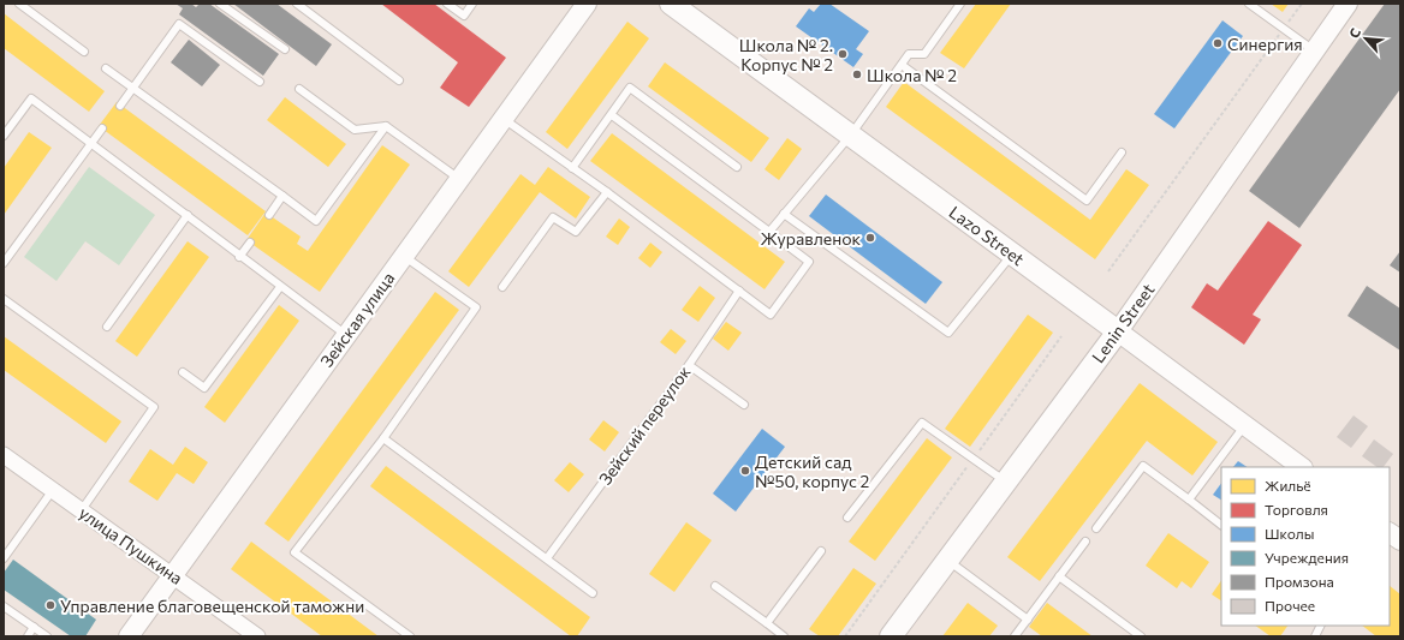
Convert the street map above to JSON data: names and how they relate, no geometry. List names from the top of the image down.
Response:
{
  "streets": {
    "main road": ["Lazo Street", "Lenin Street"],
    "street": ["Зейская улица", "улица Пушкина"],
    "lane": ["Зейский переулок"]
  },
  "crossings": [
    ["Lazo Street", "Lenin Street"],
    ["Зейская улица", "улица Пушкина"]
  ],
  "places": [
    "Синергия",
    "Школа № 2. Корпус № 2",
    "Школа № 2",
    "Журавленок",
    "Детский сад №50, корпус 2",
    "Управление благовещенской таможни"
  ],
  "legend": [
    "Жильё",
    "Торговля",
    "Школы",
    "Учреждения",
    "Промзона",
    "Прочее"
  ],
  "north": "top left"
}
